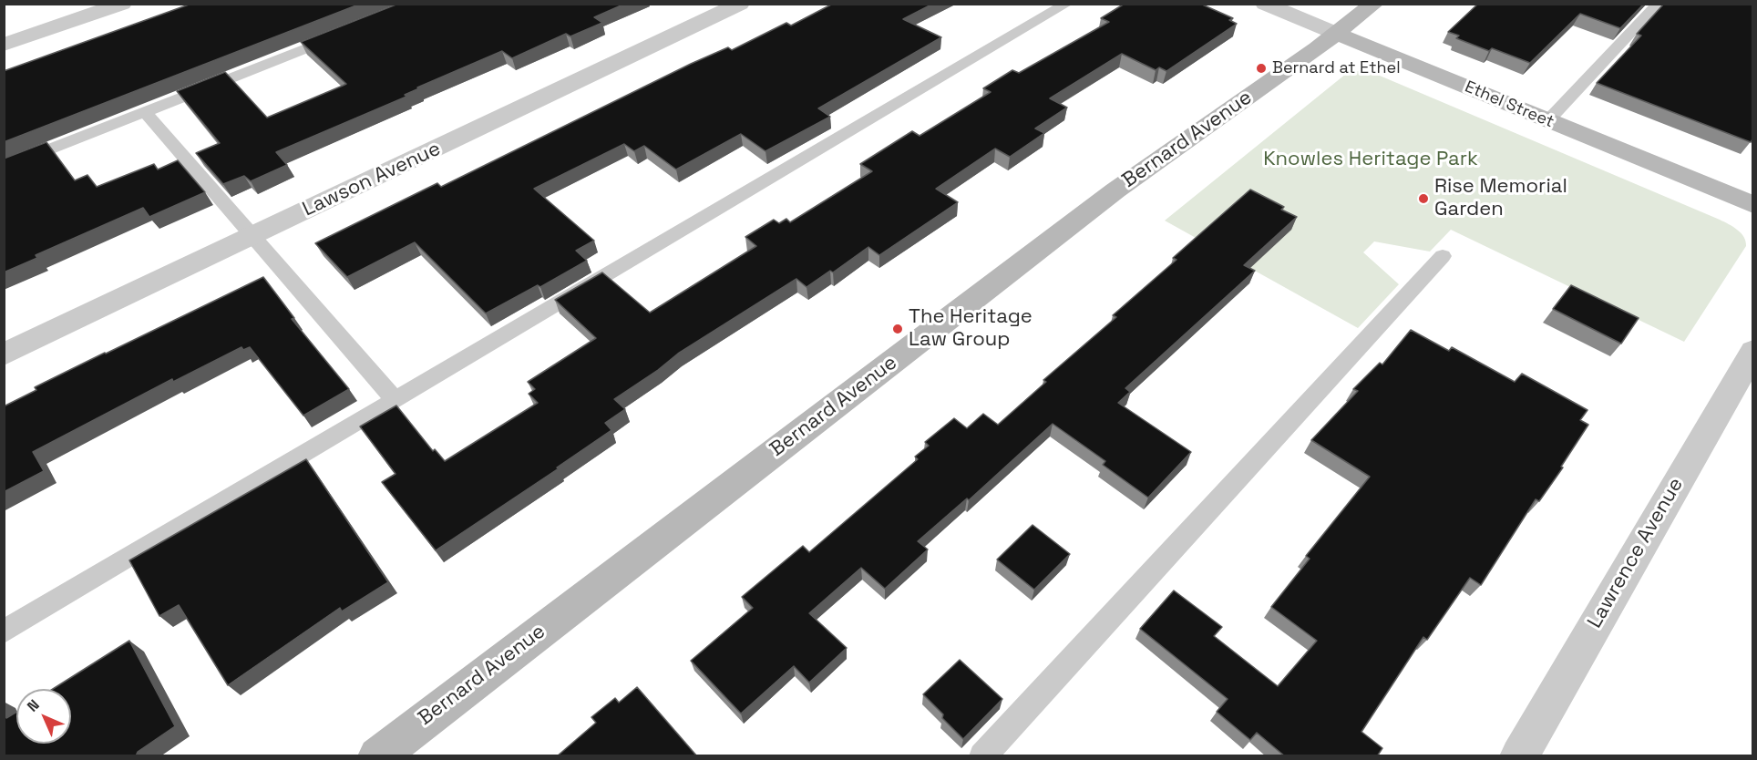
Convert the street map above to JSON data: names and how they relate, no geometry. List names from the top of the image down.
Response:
{
  "streets": {
    "street": [
      "Ethel Street",
      "Bernard Avenue",
      "Lawson Avenue",
      "Lawrence Avenue"
    ]
  },
  "crossings": [
    ["Ethel Street", "Bernard Avenue"]
  ],
  "parks": ["Knowles Heritage Park"],
  "places": ["Bernard at Ethel", "Rise Memorial Garden", "The Heritage Law Group"],
  "north": "top left"
}
